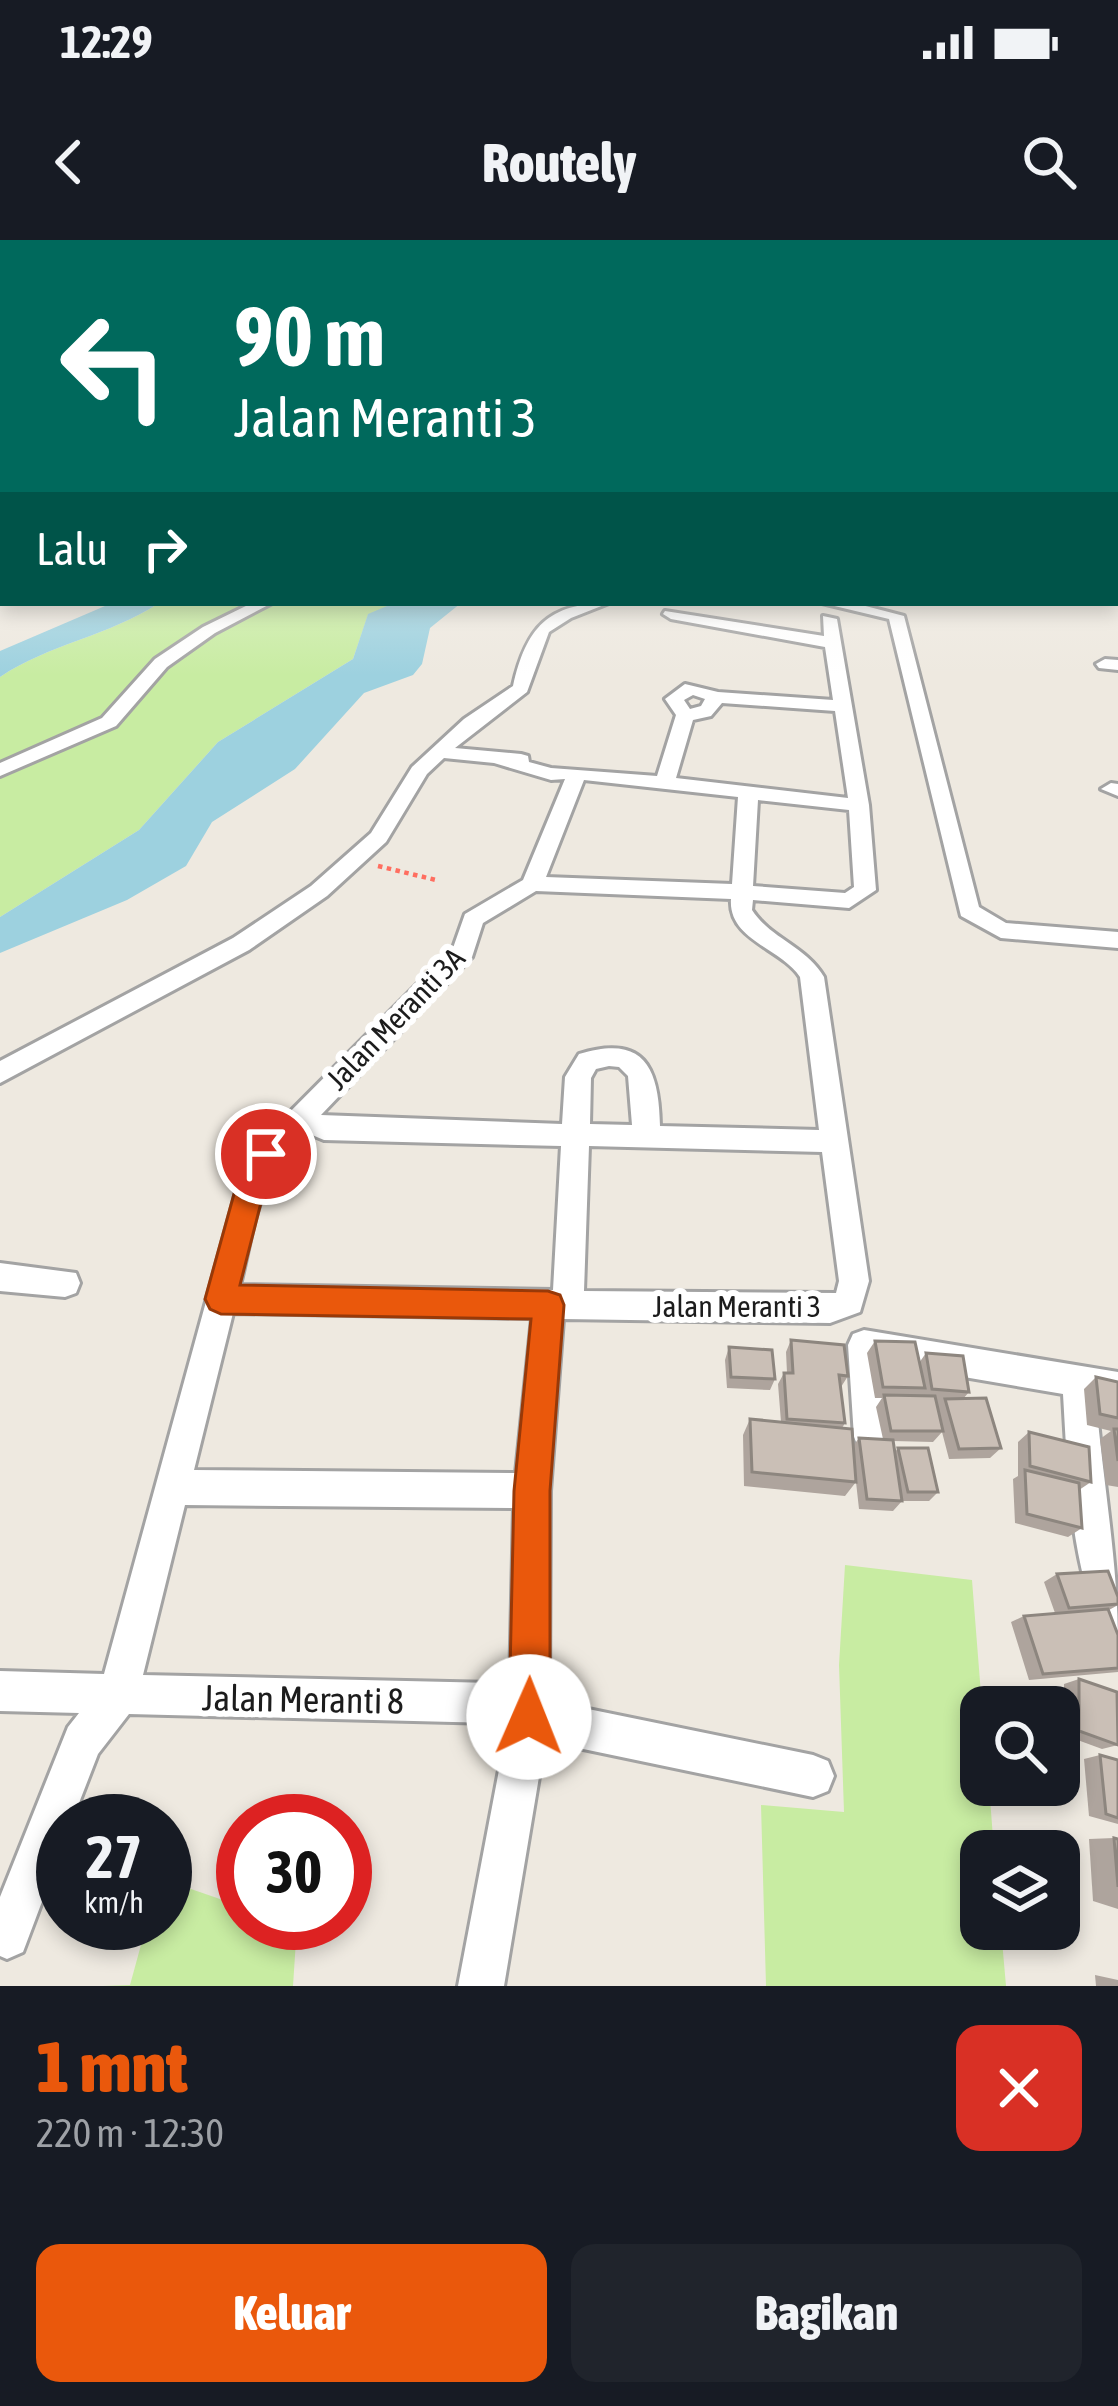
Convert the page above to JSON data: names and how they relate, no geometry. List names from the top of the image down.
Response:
{
  "streets": {
    "street": ["Jalan Meranti 3A", "Jalan Meranti 3", "Jalan Meranti 8"]
  },
  "crossings": [
    ["Jalan Meranti 3A", "Jalan Meranti 3"],
    ["Jalan Meranti 3A", "Jalan Meranti 8"]
  ],
  "page": {
    "status": "12:29",
    "header": "Routely",
    "turn": ["90 m", "Jalan Meranti 3"],
    "then": "Lalu",
    "speed": "27 km/h",
    "limit": "30",
    "heading": ["1 mnt", "220 m · 12:30"],
    "buttons": ["Keluar", "Bagikan"]
  }
}
